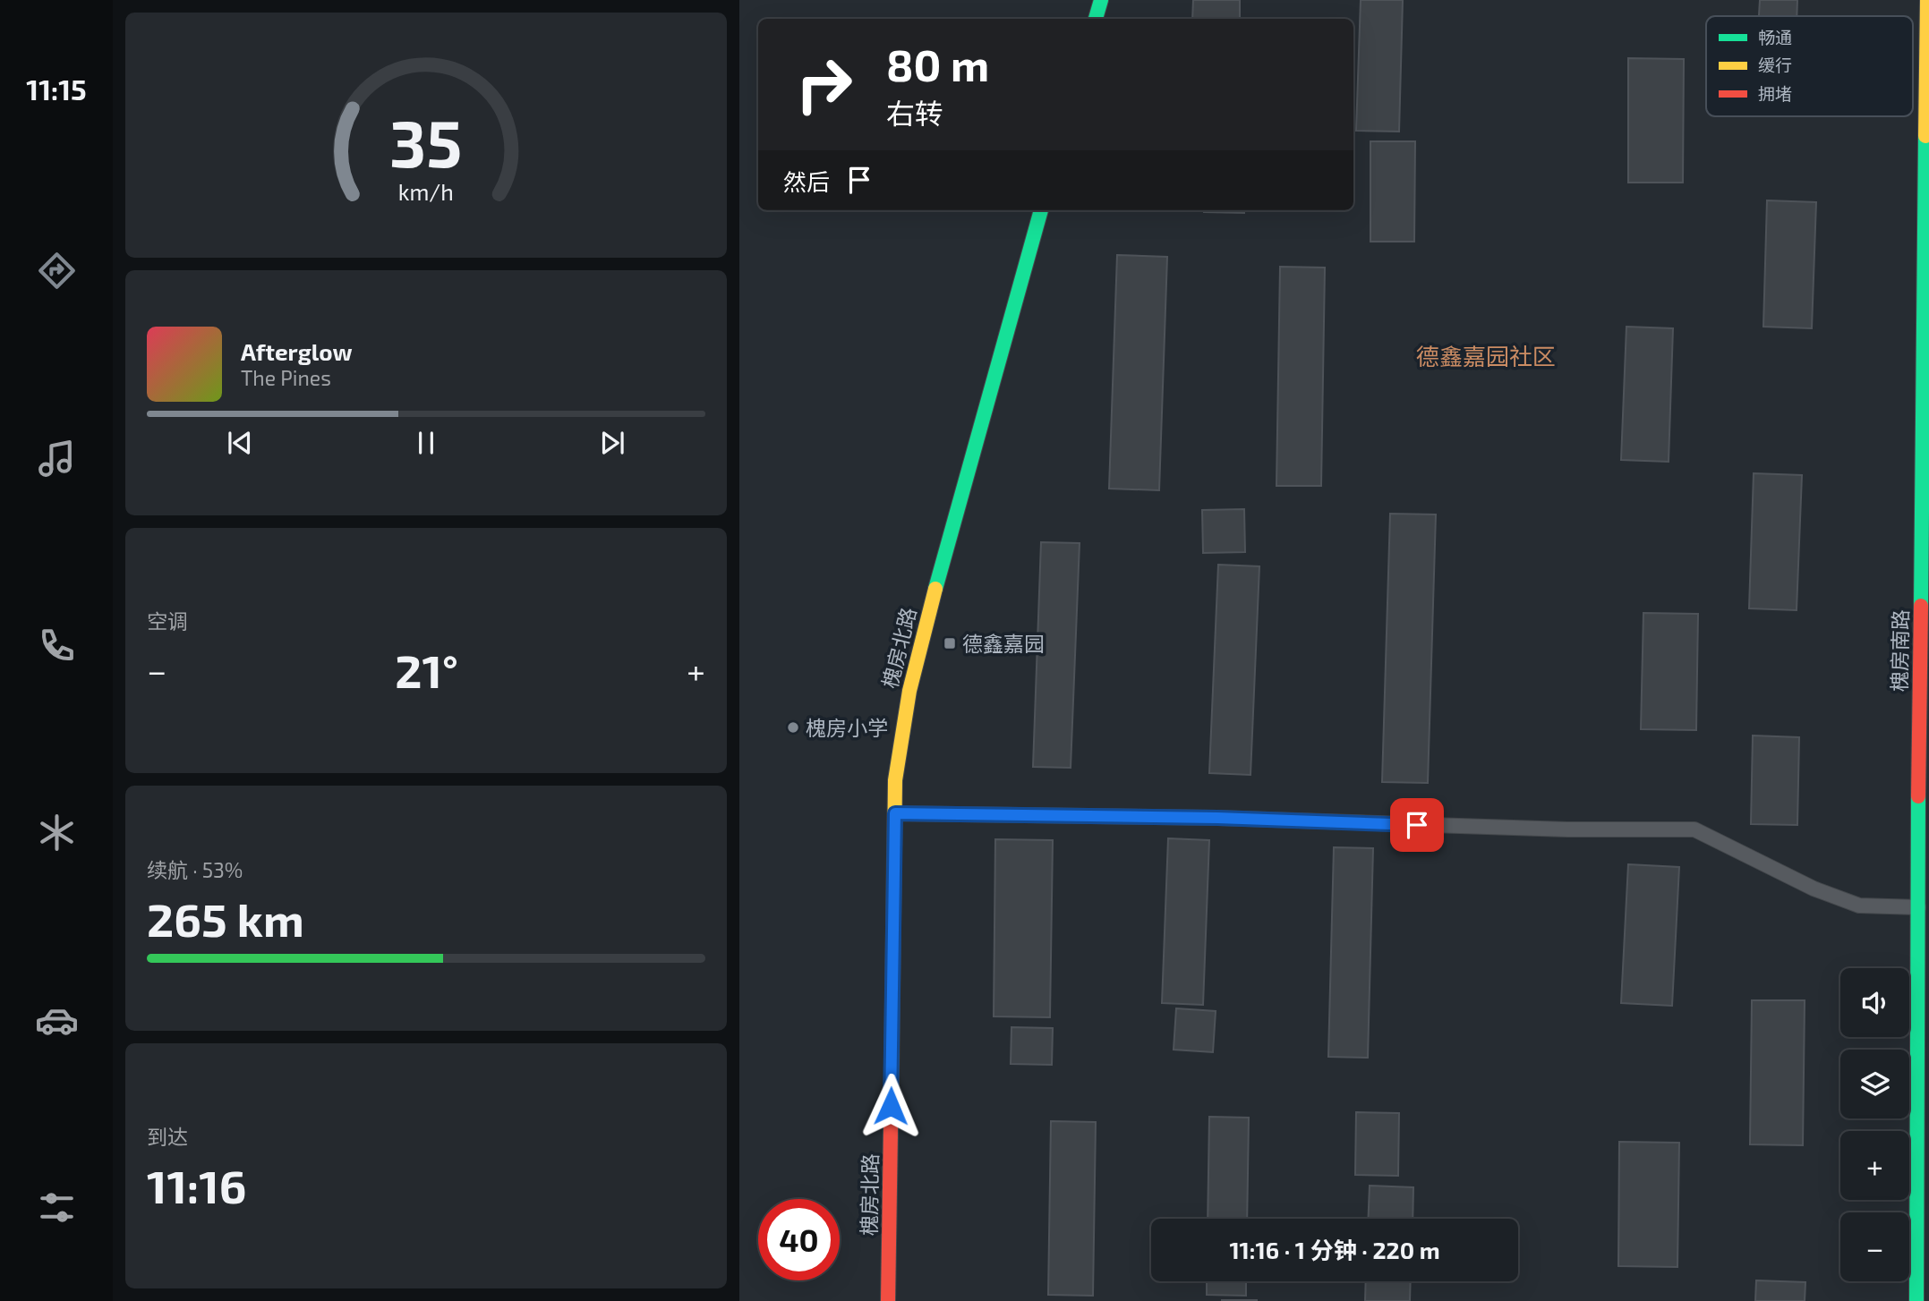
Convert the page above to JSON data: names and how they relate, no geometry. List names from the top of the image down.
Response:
{
  "streets": {
    "street": ["槐房北路", "槐房南路"]
  },
  "districts": ["德鑫嘉园社区"],
  "places": {
    "transit": ["德鑫嘉园"],
    "other": ["槐房小学"]
  },
  "legend": ["畅通", "缓行", "拥堵"],
  "page": {
    "tabs": "11:15",
    "turn": ["80 m", "右转"],
    "then": "然后",
    "song": ["Afterglow", "The Pines"],
    "tile": [
      "空调",
      ["续航 · 53%", "265 km"],
      ["到达", "11:16"]
    ],
    "heat": ["−", "21°", "+"],
    "map_buttons": ["+", "−"],
    "limit": "40",
    "trip": "11:16 · 1 分钟 · 220 m",
    "gauge": ["35", "km/h"]
  }
}
